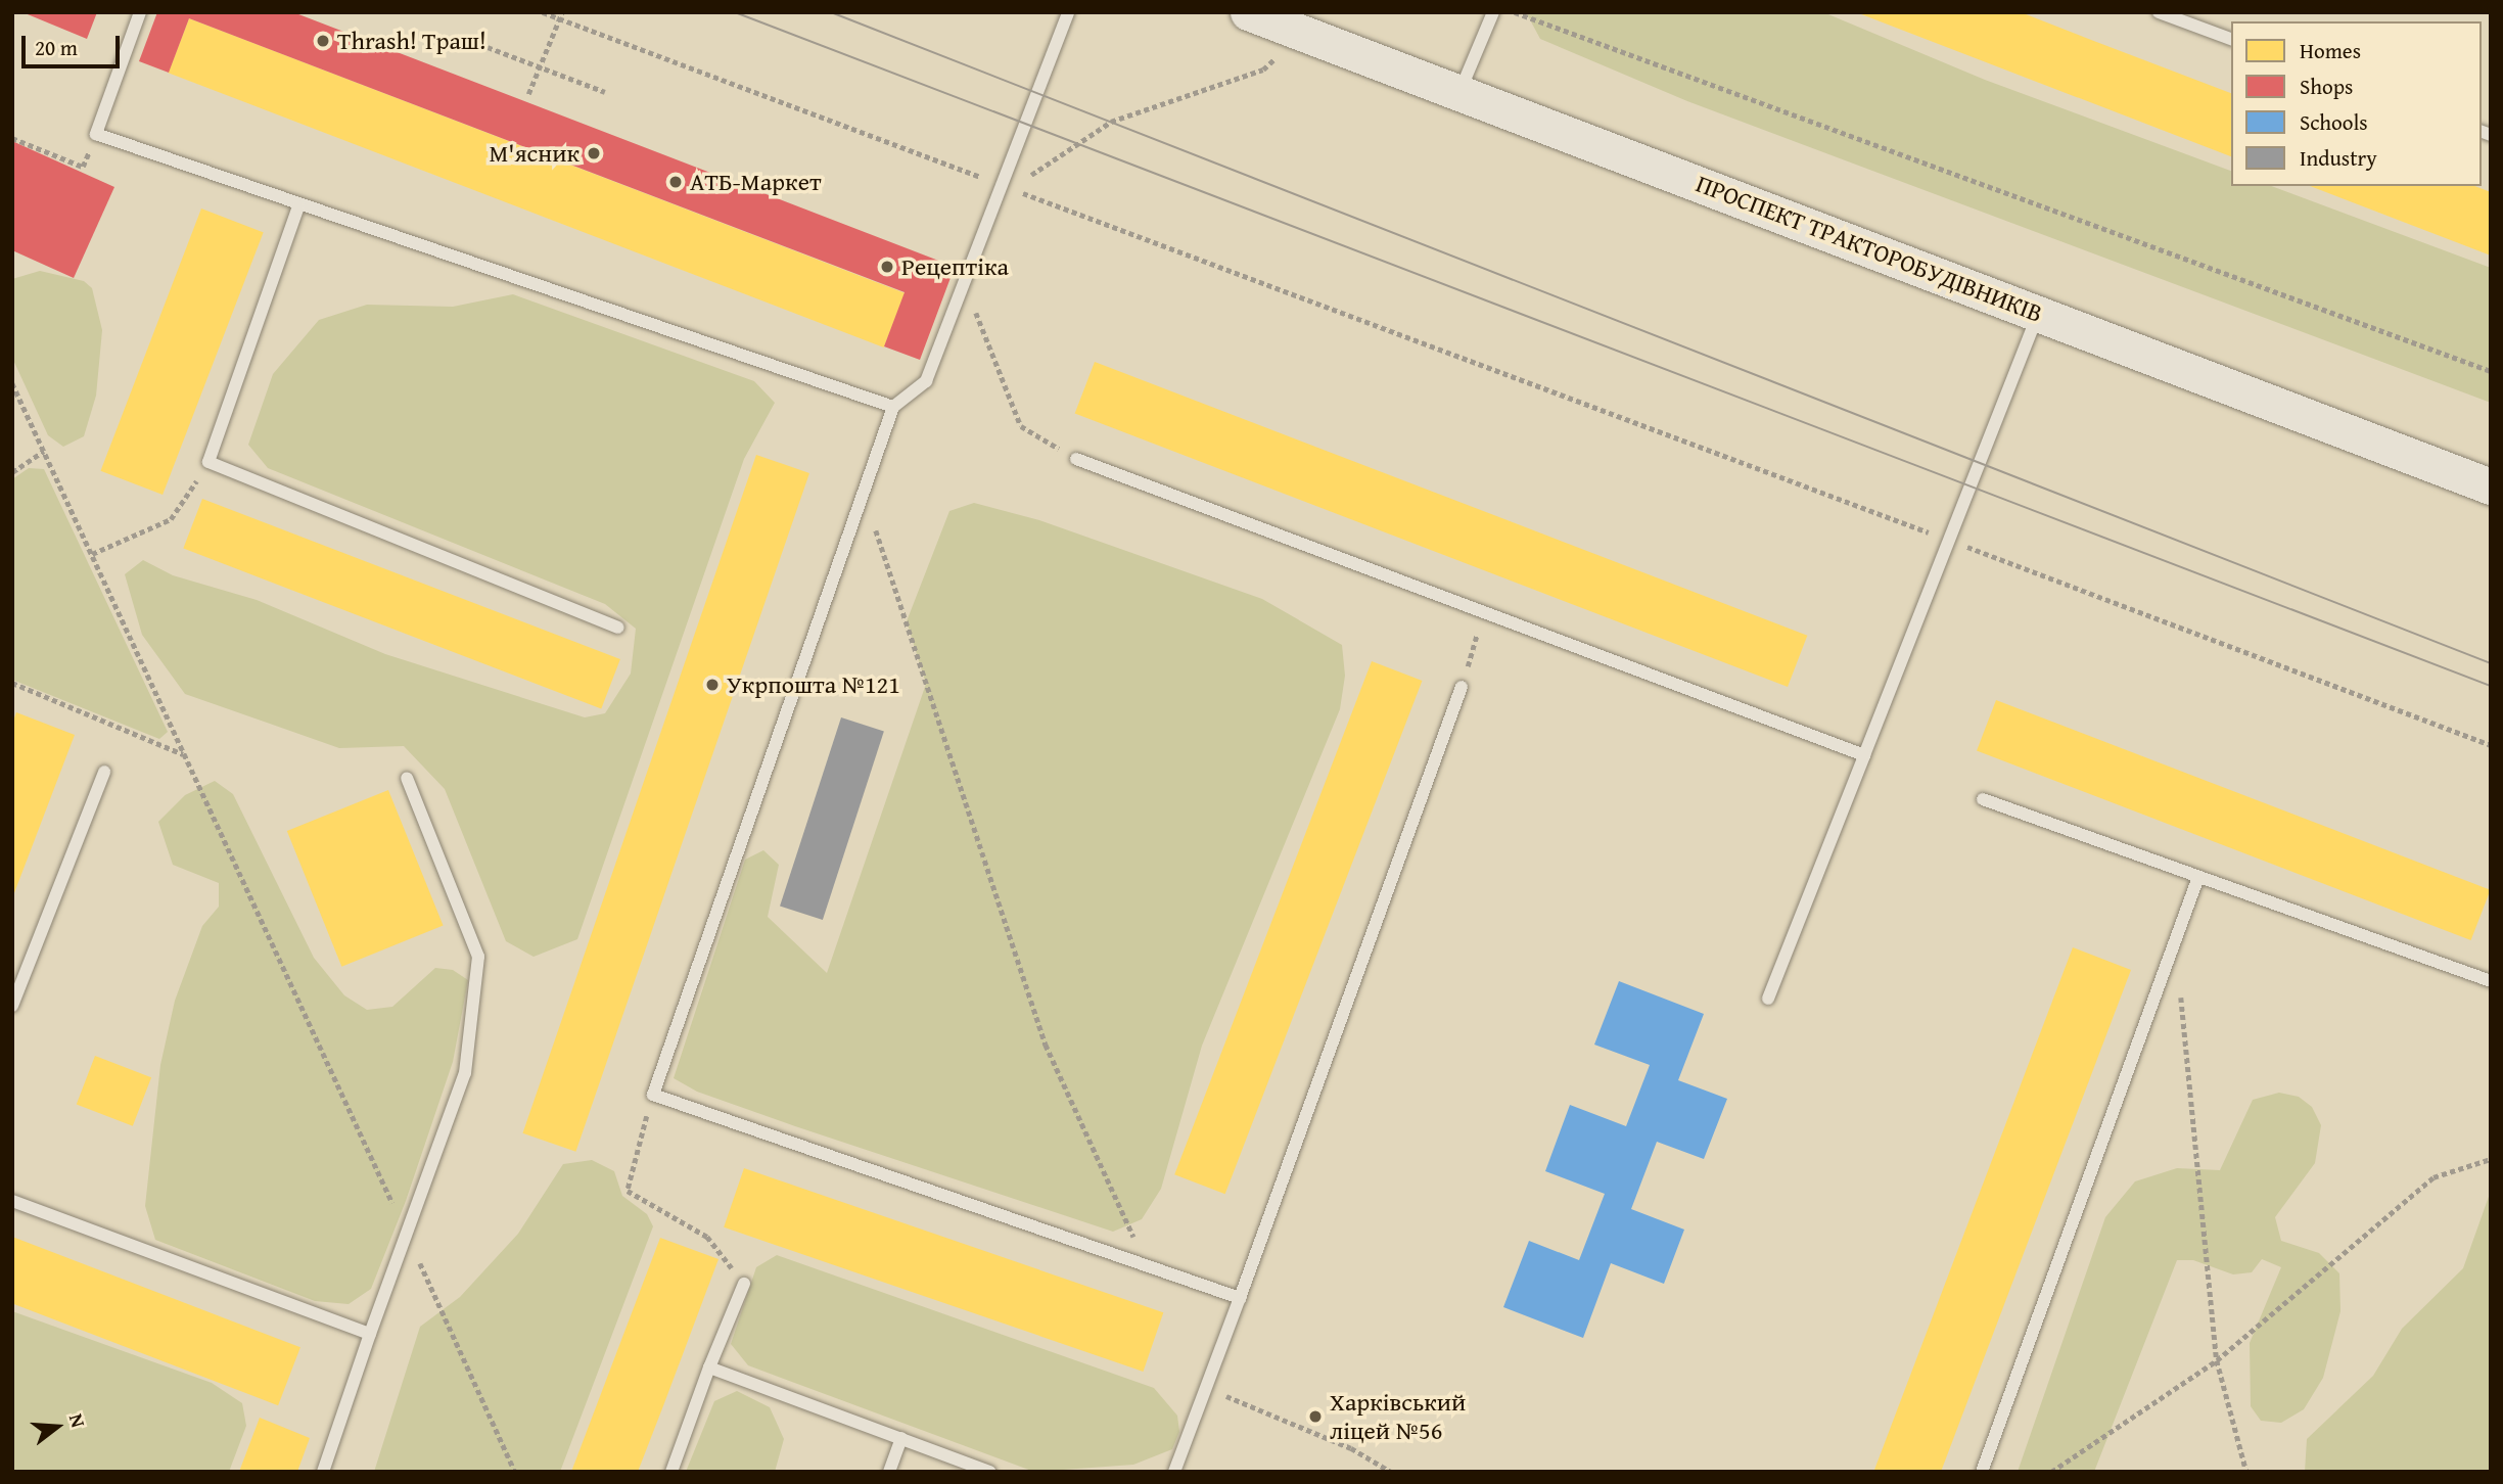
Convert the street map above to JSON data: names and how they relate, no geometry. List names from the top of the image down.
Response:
{
  "streets": {
    "main road": ["ПРОСПЕКТ ТРАКТОРОБУДІВНИКІВ"]
  },
  "places": [
    "Thrash! Траш!",
    "М'ясник",
    "АТБ-Маркет",
    "Рецептіка",
    "Укрпошта №121",
    "Харківський ліцей №56"
  ],
  "legend": [
    "Homes",
    "Shops",
    "Schools",
    "Industry"
  ],
  "scale_bar": "20 m",
  "north": "right"
}
